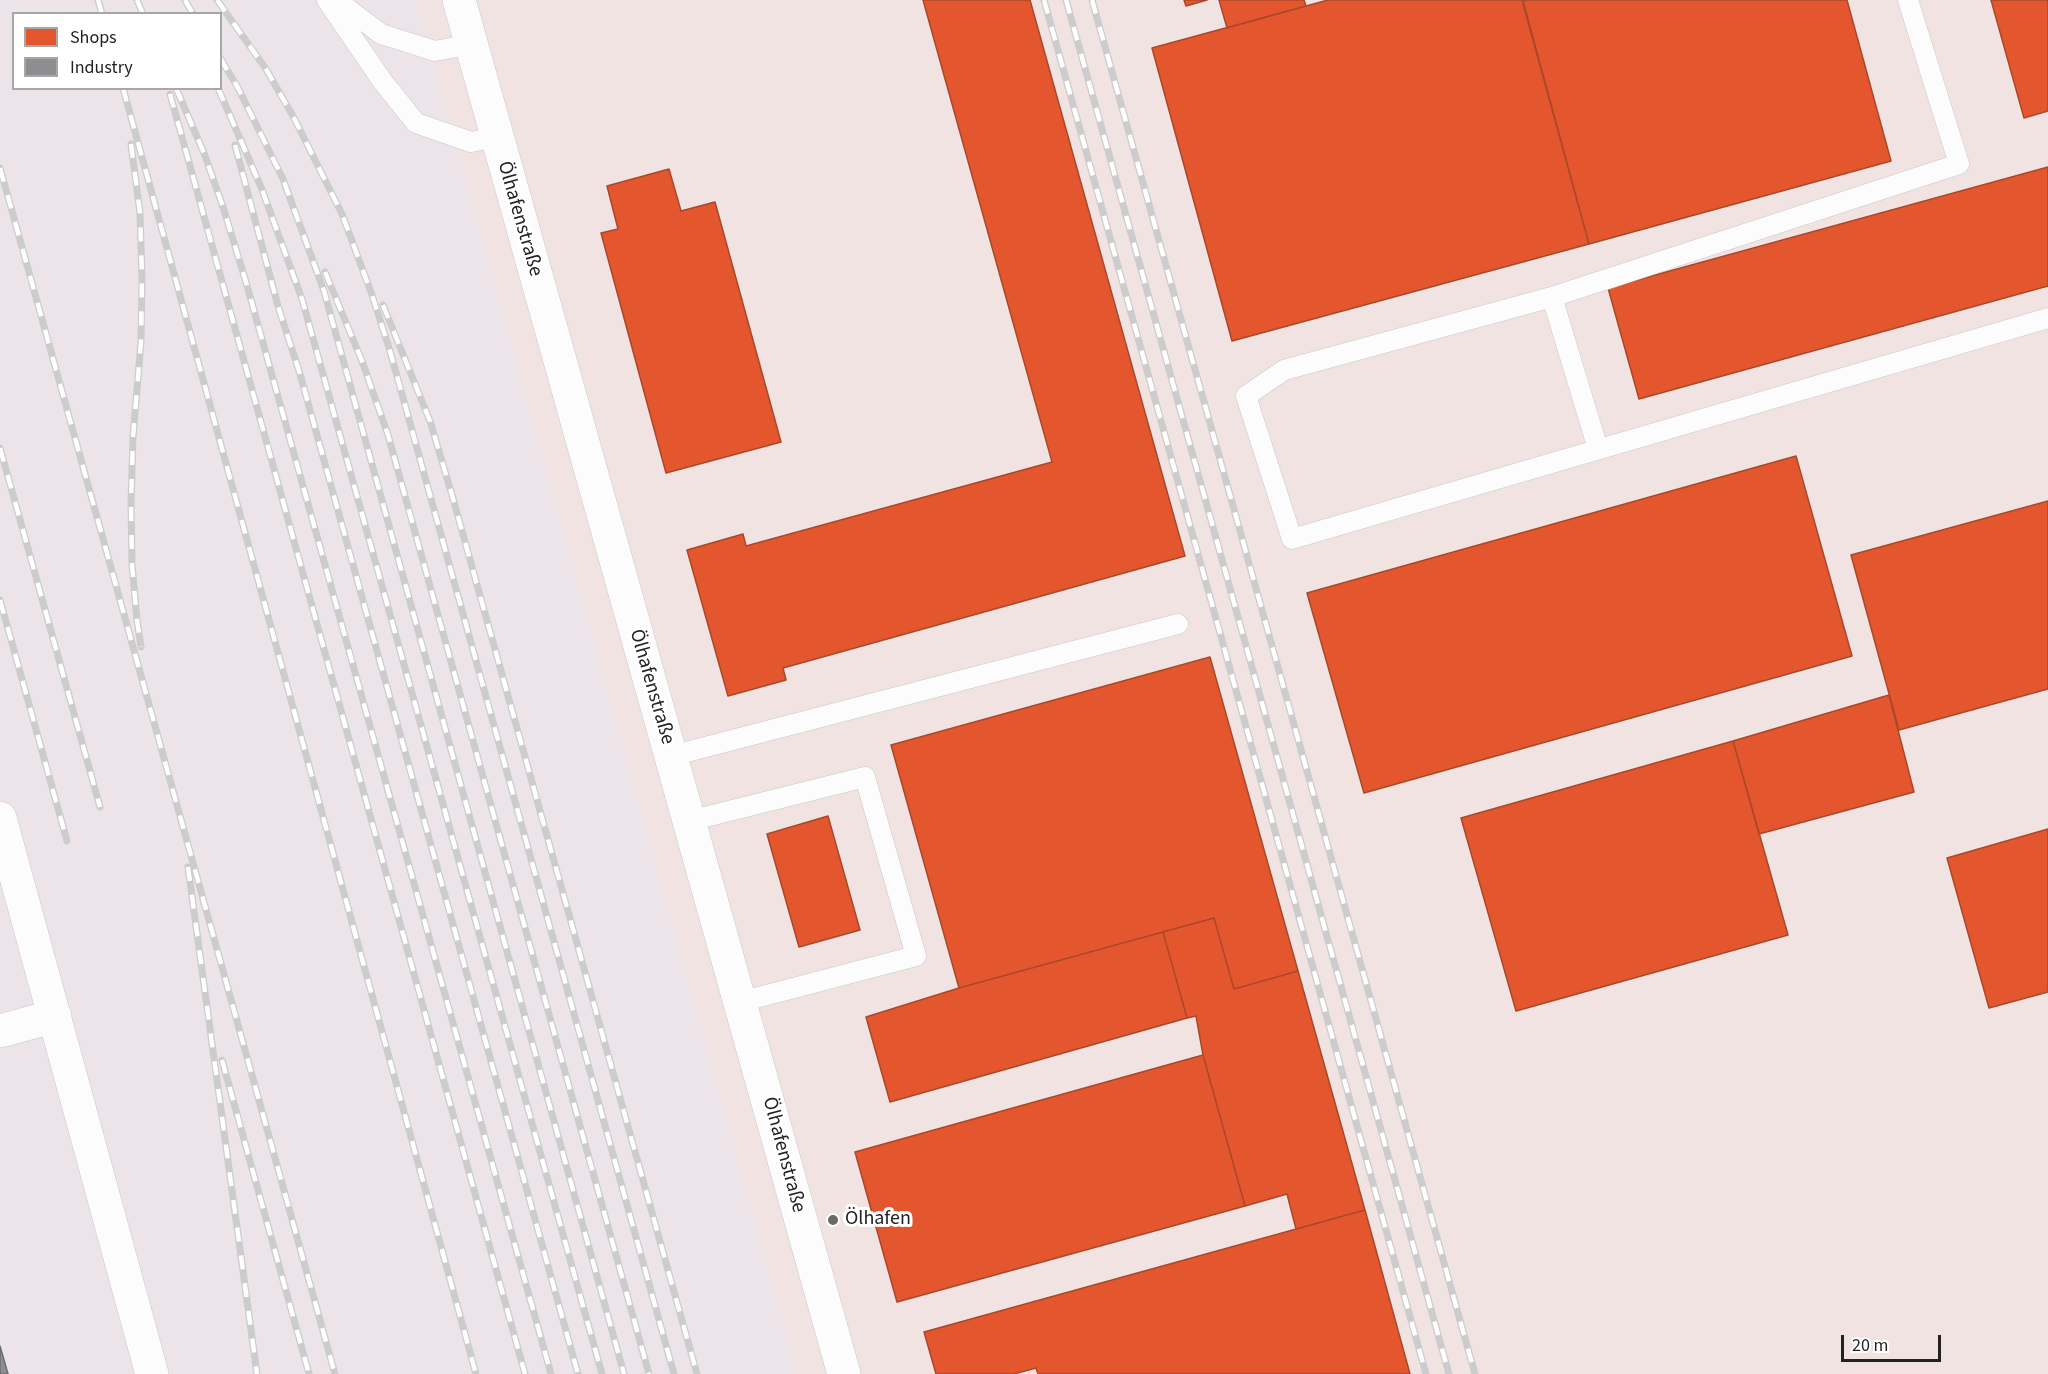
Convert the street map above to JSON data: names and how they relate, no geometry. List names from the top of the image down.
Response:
{
  "streets": {
    "street": ["Ölhafenstraße"]
  },
  "places": ["Ölhafen"],
  "legend": ["Shops", "Industry"],
  "scale_bar": "20 m"
}
